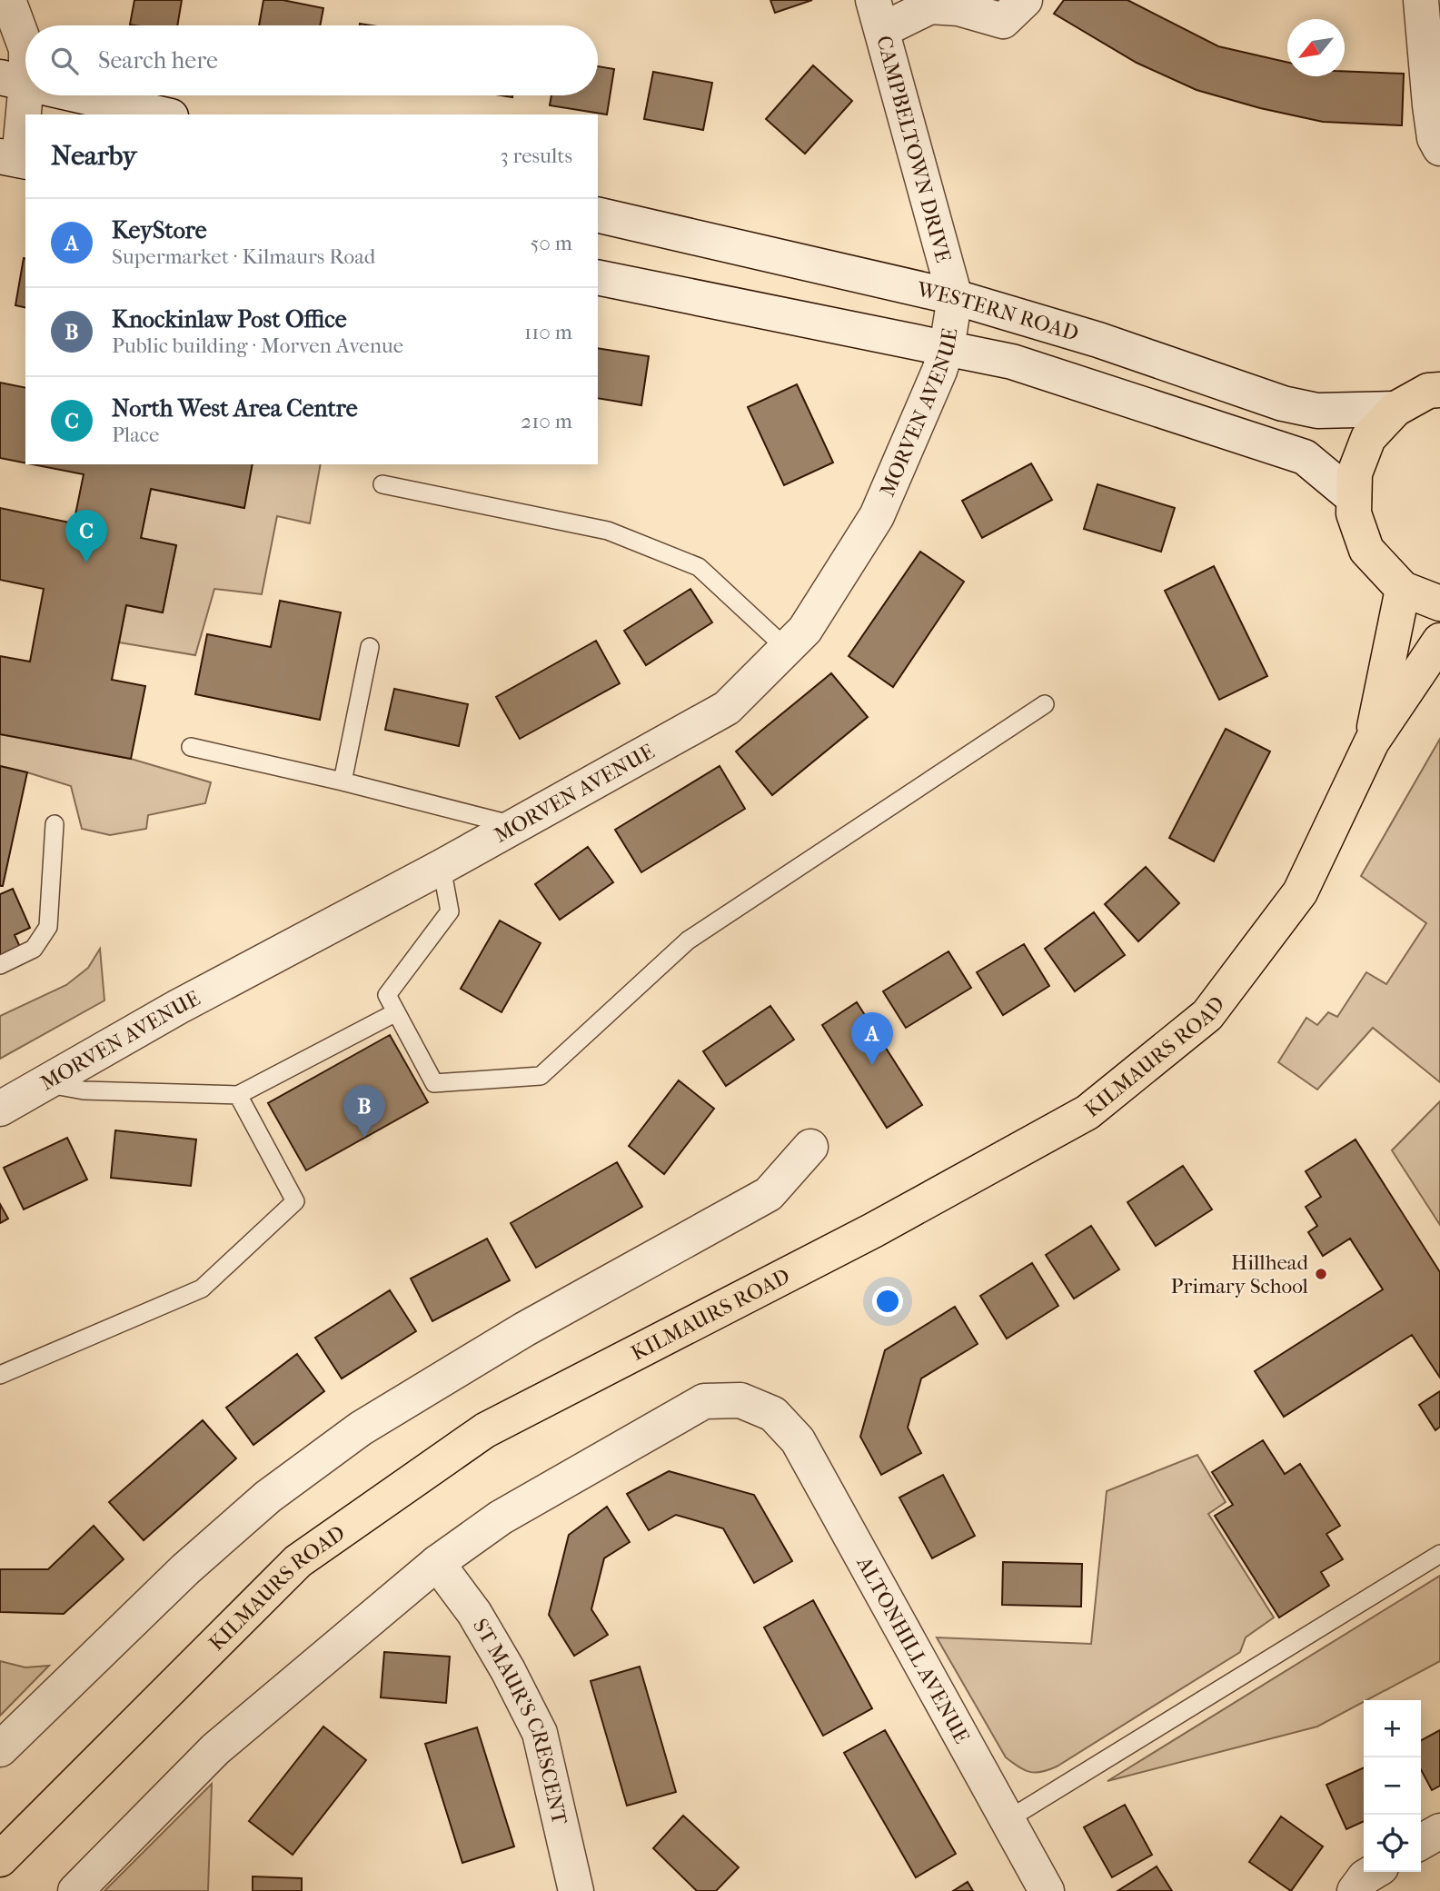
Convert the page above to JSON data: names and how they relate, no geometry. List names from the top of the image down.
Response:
{
  "streets": {
    "main road": ["KILMAURS ROAD"],
    "street": [
      "CAMPBELTOWN DRIVE",
      "WESTERN ROAD",
      "MORVEN AVENUE",
      "ALTONHILL AVENUE",
      "ST MAUR'S CRESCENT"
    ]
  },
  "crossings": [
    ["CAMPBELTOWN DRIVE", "WESTERN ROAD"],
    ["CAMPBELTOWN DRIVE", "MORVEN AVENUE"],
    ["WESTERN ROAD", "MORVEN AVENUE"],
    ["ALTONHILL AVENUE", "ST MAUR'S CRESCENT"]
  ],
  "places": ["Hillhead Primary School"],
  "north": "bottom left",
  "page": {
    "search": "Search here",
    "heading": ["Nearby", "3 results"],
    "list": [
      {
        "mark": "A",
        "name": "KeyStore",
        "note": "Supermarket · Kilmaurs Road",
        "value": "50 m"
      },
      {
        "mark": "B",
        "name": "Knockinlaw Post Office",
        "note": "Public building · Morven Avenue",
        "value": "110 m"
      },
      {
        "mark": "C",
        "name": "North West Area Centre",
        "note": "Place",
        "value": "210 m"
      }
    ],
    "pins": ["C", "A", "B"],
    "map_buttons": ["+", "−"]
  }
}
